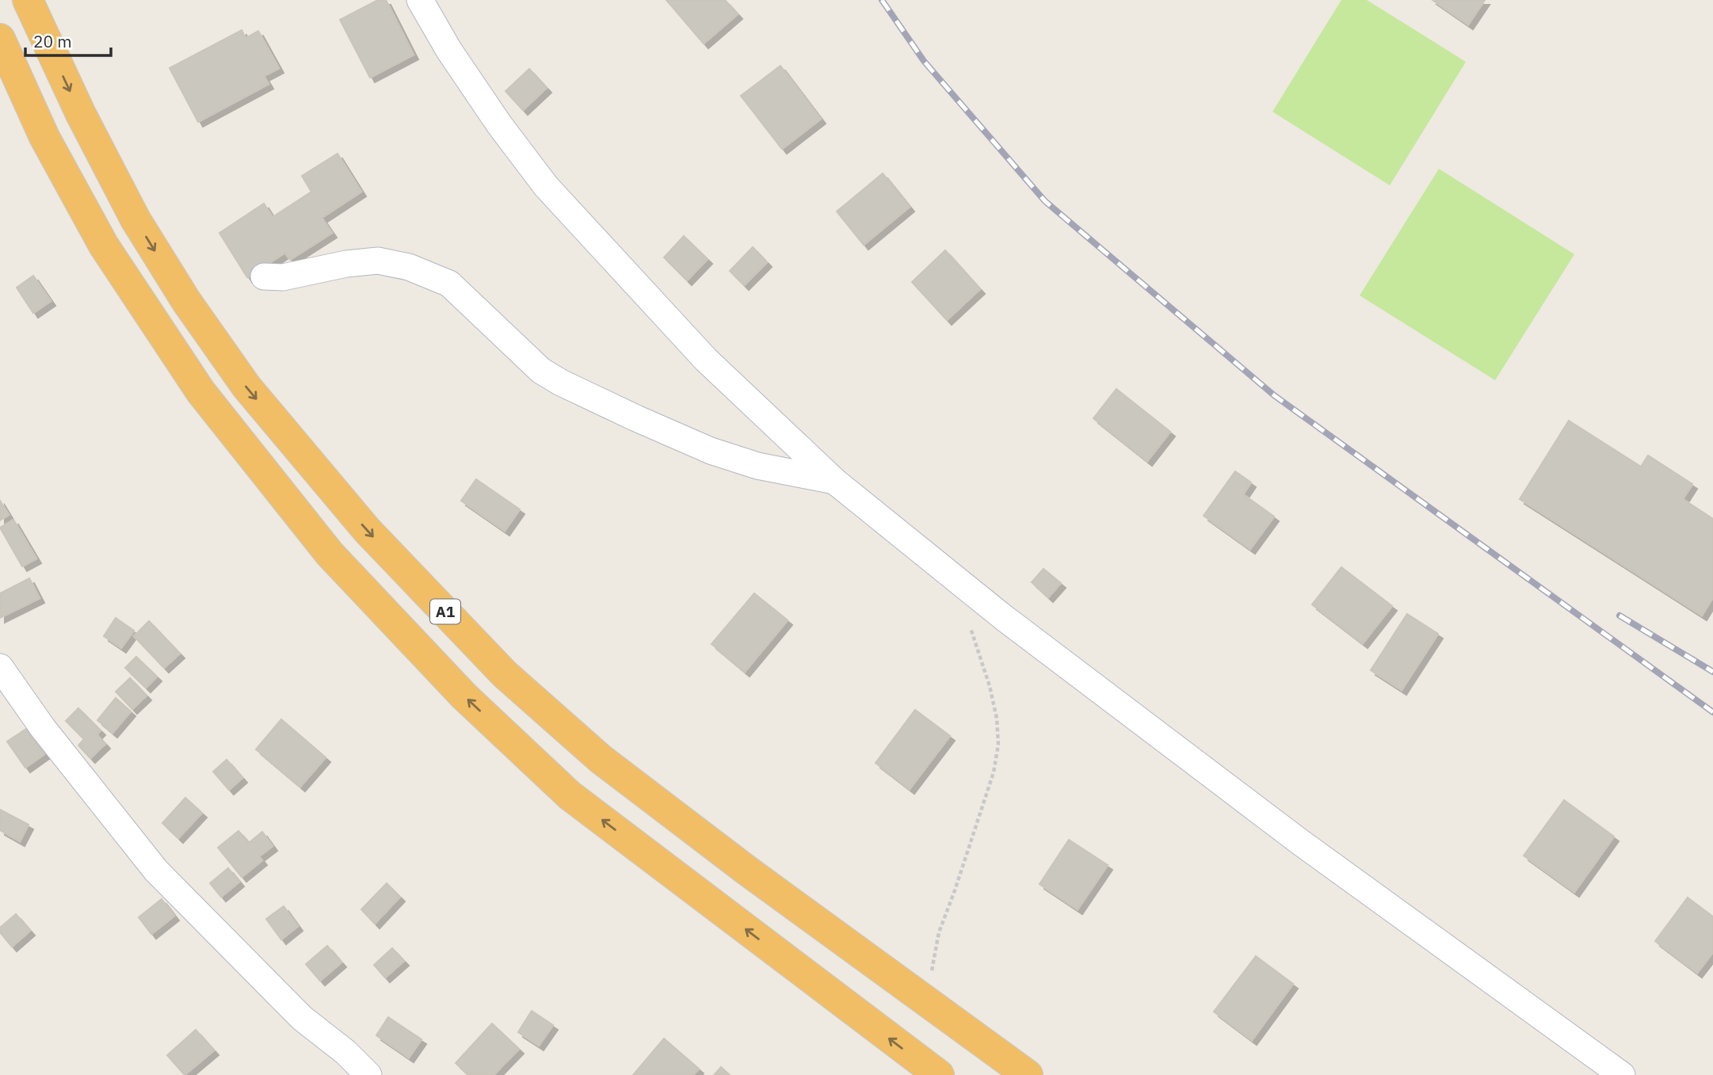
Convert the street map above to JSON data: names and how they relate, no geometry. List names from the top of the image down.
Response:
{
  "streets": {
    "highway": ["A1"]
  },
  "scale_bar": "20 m"
}
